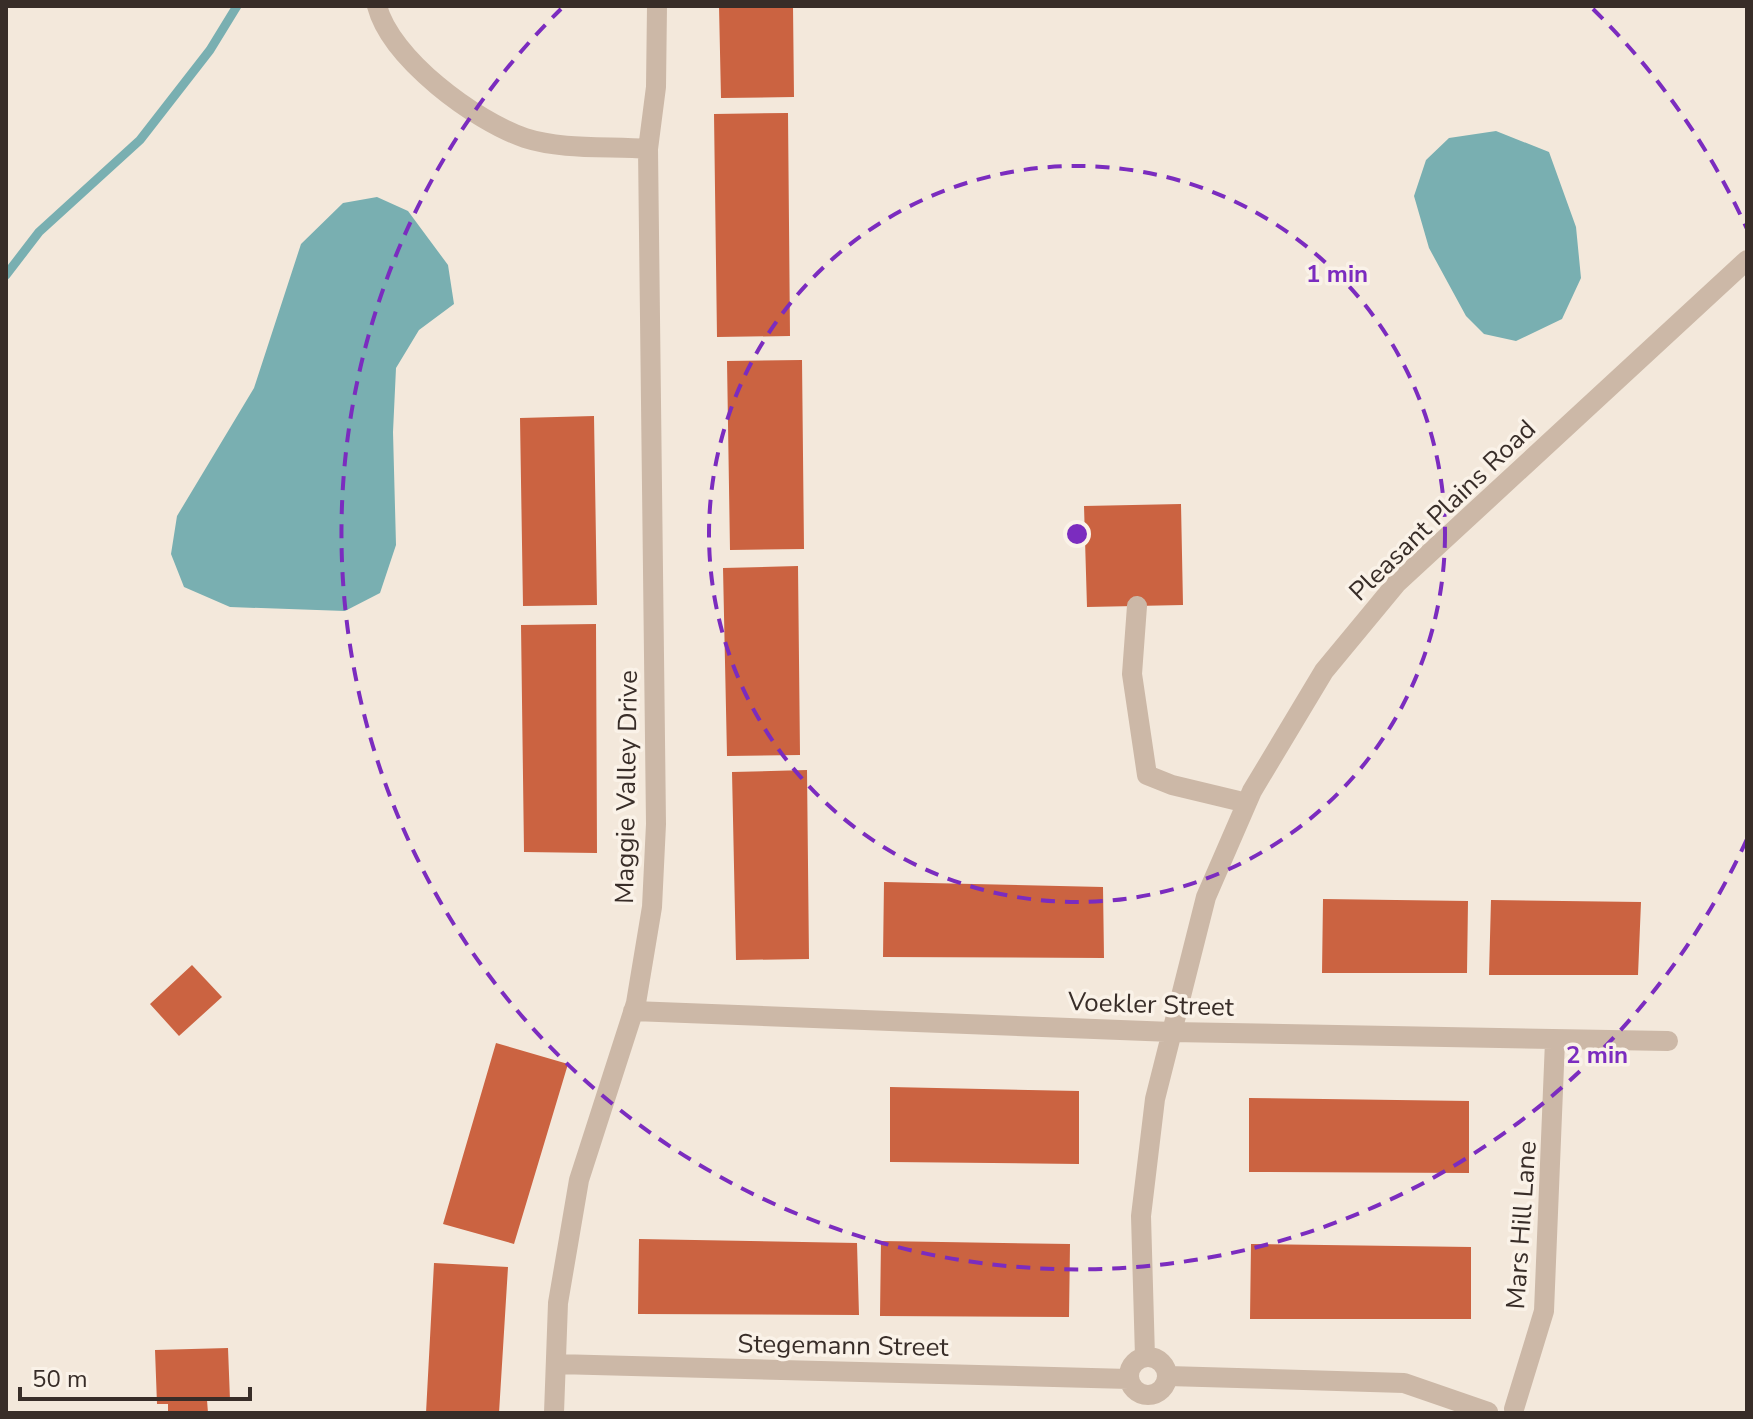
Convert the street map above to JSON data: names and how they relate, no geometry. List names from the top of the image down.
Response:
{
  "streets": {
    "street": [
      "Pleasant Plains Road",
      "Maggie Valley Drive",
      "Voekler Street",
      "Mars Hill Lane",
      "Stegemann Street"
    ]
  },
  "crossings": [
    ["Pleasant Plains Road", "Voekler Street"],
    ["Pleasant Plains Road", "Stegemann Street"],
    ["Maggie Valley Drive", "Voekler Street"],
    ["Maggie Valley Drive", "Stegemann Street"],
    ["Voekler Street", "Mars Hill Lane"]
  ],
  "scale_bar": "50 m",
  "rings": ["1 min", "2 min"]
}
